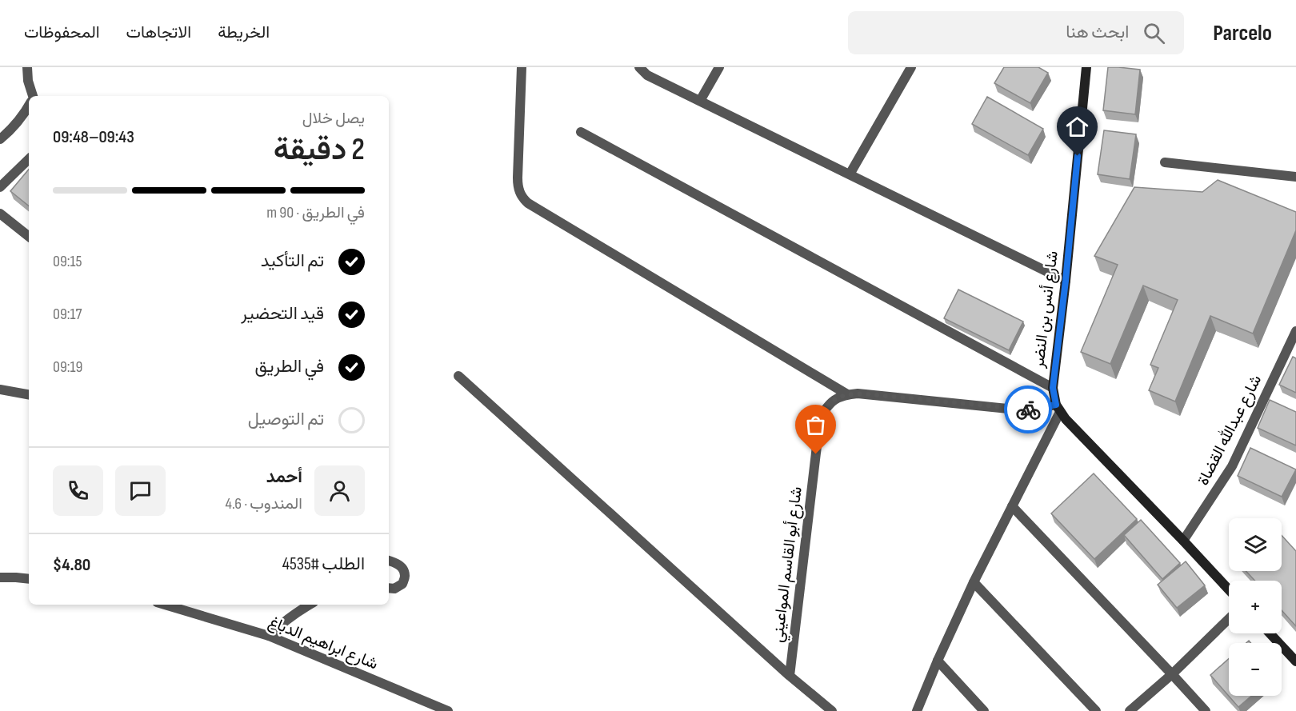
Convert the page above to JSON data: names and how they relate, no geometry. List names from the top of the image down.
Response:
{
  "streets": {
    "street": [
      "شارع أنس بن النضر",
      "شارع عبدالله القضاة",
      "شارع أبو القاسم المواعيني",
      "شارع ابراهيم الدباغ"
    ]
  },
  "page": {
    "header": "Parcelo",
    "search": "ابحث هنا",
    "nav": ["الخريطة", "الاتجاهات", "المحفوظات"],
    "heading": ["2 دقيقة", "يصل خلال", "09:43–09:48"],
    "panel": [
      "أحمد",
      "المندوب · 4.6",
      "الطلب #4535",
      "$4.80"
    ],
    "bar": "في الطريق · 90 m",
    "list": [
      ["تم التأكيد", "09:15"],
      ["قيد التحضير", "09:17"],
      ["في الطريق", "09:19"],
      "تم التوصيل"
    ],
    "map_buttons": ["+", "−"]
  }
}
